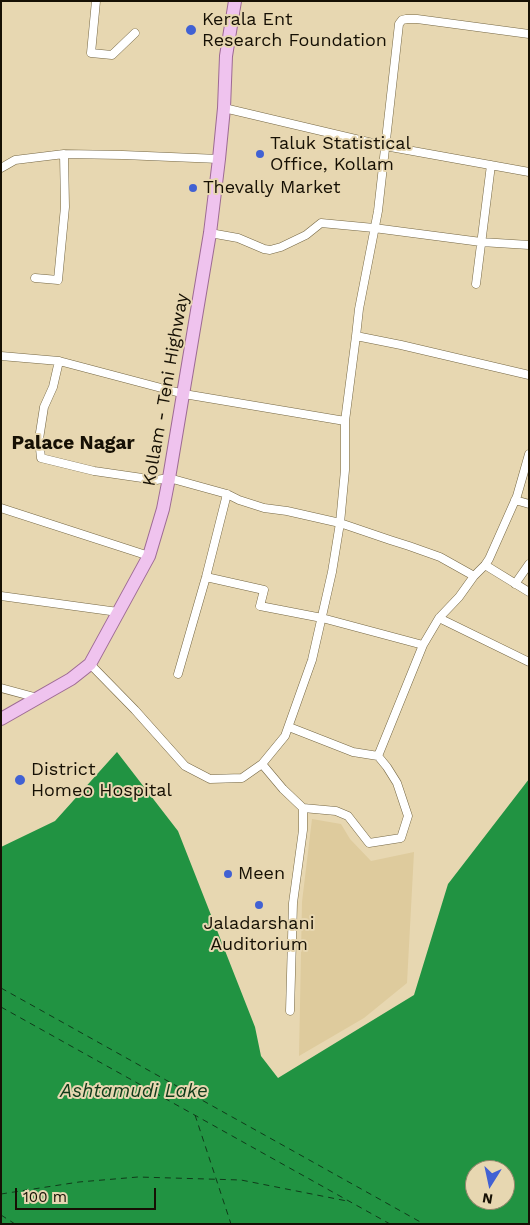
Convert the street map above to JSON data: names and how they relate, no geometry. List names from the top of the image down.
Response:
{
  "streets": {
    "main road": ["Kollam - Teni Highway"]
  },
  "districts": ["Palace Nagar"],
  "water": ["Ashtamudi Lake"],
  "places": [
    "Kerala Ent Research Foundation",
    "Taluk Statistical Office, Kollam",
    "Thevally Market",
    "District Homeo Hospital",
    "Meen",
    "Jaladarshani Auditorium"
  ],
  "scale_bar": "100 m",
  "north": "bottom"
}
